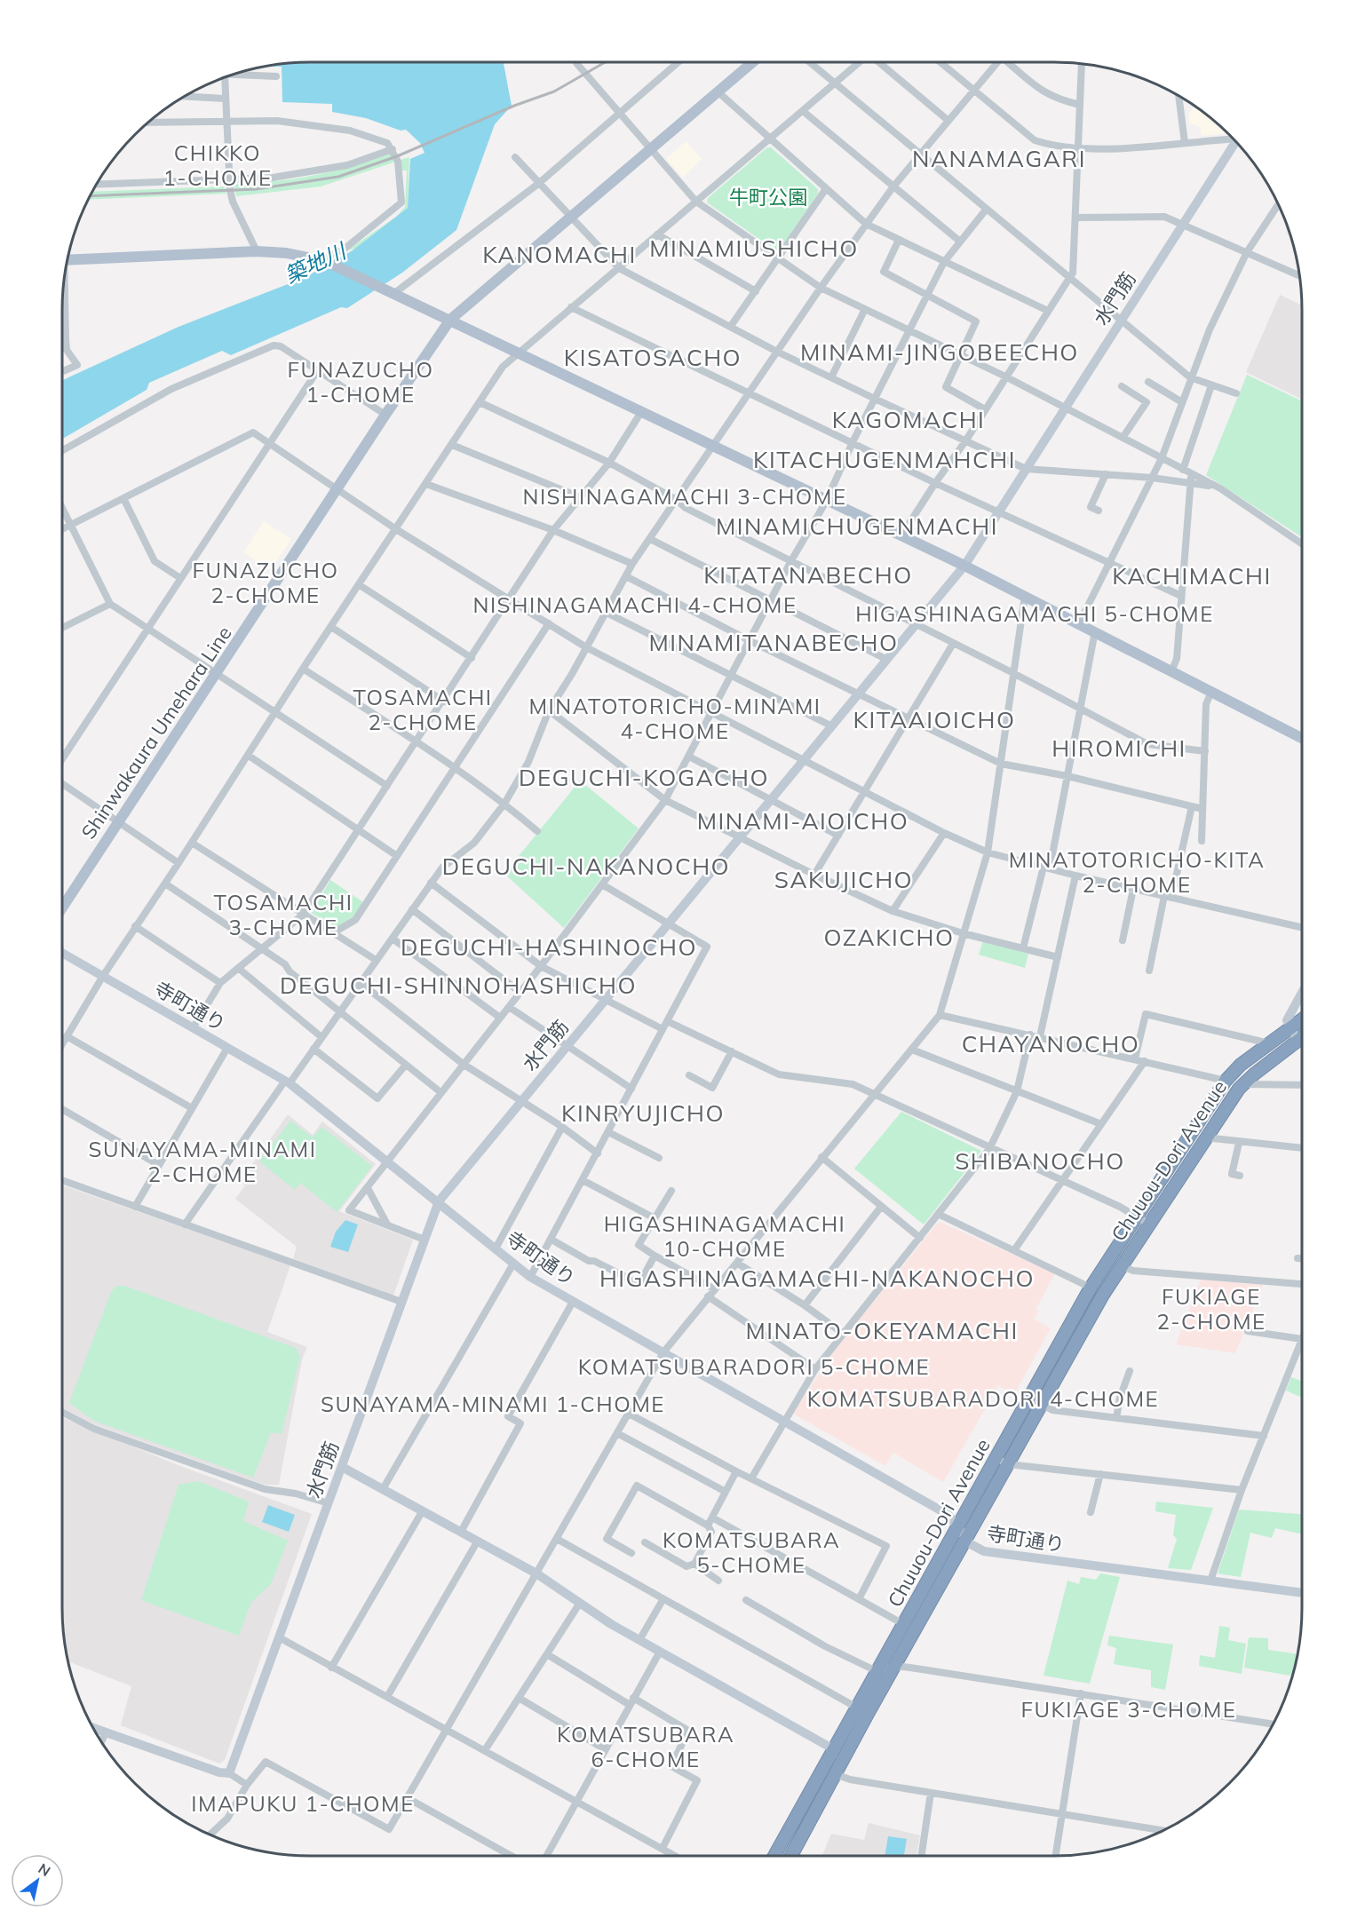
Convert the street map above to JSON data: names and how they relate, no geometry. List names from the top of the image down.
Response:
{
  "streets": {
    "highway": ["Chuuou-Dori Avenue"],
    "main road": ["Shinwakaura Umehara Line"],
    "street": ["水門筋", "寺町通り"]
  },
  "crossings": [
    ["水門筋", "寺町通り"],
    ["寺町通り", "Chuuou-Dori Avenue"]
  ],
  "districts": [
    "CHIKKO 1-CHOME",
    "NANAMAGARI",
    "MINAMIUSHICHO",
    "KANOMACHI",
    "MINAMI-JINGOBEECHO",
    "KISATOSACHO",
    "FUNAZUCHO 1-CHOME",
    "KAGOMACHI",
    "KITACHUGENMAHCHI",
    "NISHINAGAMACHI 3-CHOME",
    "MINAMICHUGENMACHI",
    "FUNAZUCHO 2-CHOME",
    "KITATANABECHO",
    "KACHIMACHI",
    "NISHINAGAMACHI 4-CHOME",
    "HIGASHINAGAMACHI 5-CHOME",
    "MINAMITANABECHO",
    "TOSAMACHI 2-CHOME",
    "MINATOTORICHO-MINAMI 4-CHOME",
    "KITAAIOICHO",
    "HIROMICHI",
    "DEGUCHI-KOGACHO",
    "MINAMI-AIOICHO",
    "MINATOTORICHO-KITA 2-CHOME",
    "DEGUCHI-NAKANOCHO",
    "SAKUJICHO",
    "TOSAMACHI 3-CHOME",
    "OZAKICHO",
    "DEGUCHI-HASHINOCHO",
    "DEGUCHI-SHINNOHASHICHO",
    "CHAYANOCHO",
    "KINRYUJICHO",
    "SUNAYAMA-MINAMI 2-CHOME",
    "SHIBANOCHO",
    "HIGASHINAGAMACHI 10-CHOME",
    "HIGASHINAGAMACHI-NAKANOCHO",
    "FUKIAGE 2-CHOME",
    "MINATO-OKEYAMACHI",
    "KOMATSUBARADORI 5-CHOME",
    "KOMATSUBARADORI 4-CHOME",
    "SUNAYAMA-MINAMI 1-CHOME",
    "KOMATSUBARA 5-CHOME",
    "FUKIAGE 3-CHOME",
    "KOMATSUBARA 6-CHOME",
    "IMAPUKU 1-CHOME"
  ],
  "water": ["築地川"],
  "parks": ["牛町公園"],
  "north": "top right"
}
